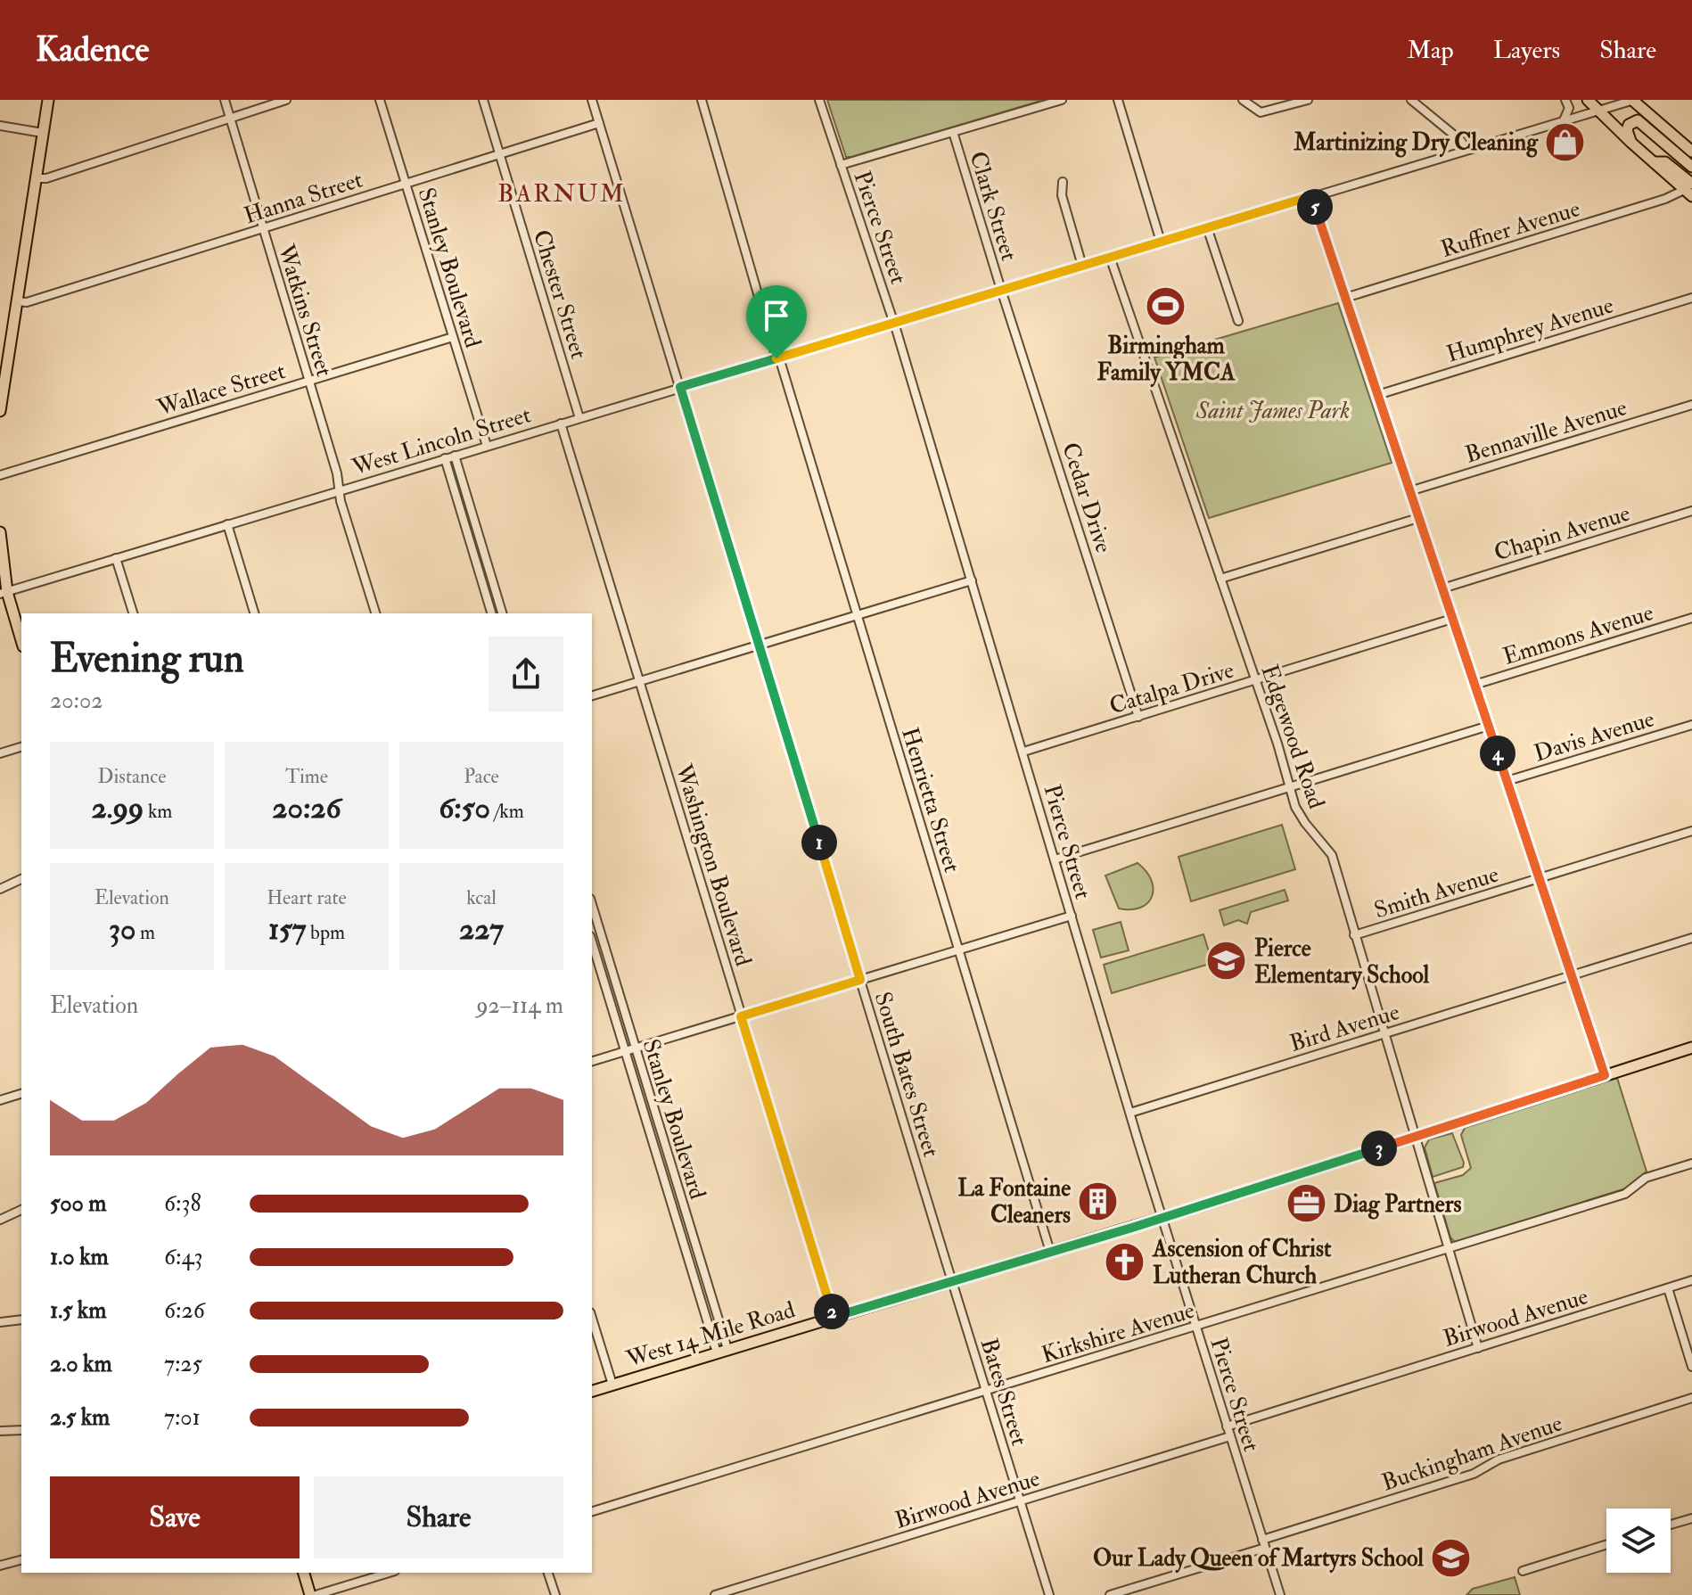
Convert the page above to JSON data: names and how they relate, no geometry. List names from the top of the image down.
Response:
{
  "streets": {
    "main road": ["West 14 Mile Road"],
    "street": [
      "Hanna Street",
      "Clark Street",
      "Pierce Street",
      "Ruffner Avenue",
      "Stanley Boulevard",
      "Chester Street",
      "Watkins Street",
      "Humphrey Avenue",
      "Wallace Street",
      "Bennaville Avenue",
      "West Lincoln Street",
      "Cedar Drive",
      "Chapin Avenue",
      "Emmons Avenue",
      "Catalpa Drive",
      "Davis Avenue",
      "Edgewood Road",
      "Henrietta Street",
      "Washington Boulevard",
      "Smith Avenue",
      "Bird Avenue",
      "South Bates Street",
      "Birwood Avenue",
      "Kirkshire Avenue",
      "Bates Street",
      "Buckingham Avenue"
    ]
  },
  "crossings": [
    ["Hanna Street", "Stanley Boulevard"],
    ["Hanna Street", "Chester Street"],
    ["Hanna Street", "Watkins Street"],
    ["Hanna Street", "South Bates Street"],
    ["Clark Street", "West Lincoln Street"],
    ["Clark Street", "Cedar Drive"],
    ["Pierce Street", "West Lincoln Street"],
    ["Pierce Street", "Catalpa Drive"],
    ["Pierce Street", "Bird Avenue"],
    ["Pierce Street", "Birwood Avenue"],
    ["Pierce Street", "Kirkshire Avenue"],
    ["Pierce Street", "West 14 Mile Road"],
    ["Pierce Street", "Buckingham Avenue"],
    ["Stanley Boulevard", "Wallace Street"],
    ["Stanley Boulevard", "West Lincoln Street"],
    ["Stanley Boulevard", "West 14 Mile Road"],
    ["Chester Street", "West Lincoln Street"],
    ["Watkins Street", "Wallace Street"],
    ["Watkins Street", "West Lincoln Street"],
    ["West Lincoln Street", "Cedar Drive"],
    ["West Lincoln Street", "Edgewood Road"],
    ["West Lincoln Street", "Henrietta Street"],
    ["West Lincoln Street", "Washington Boulevard"],
    ["West Lincoln Street", "South Bates Street"],
    ["Cedar Drive", "Catalpa Drive"],
    ["Catalpa Drive", "Edgewood Road"],
    ["Edgewood Road", "Smith Avenue"],
    ["Edgewood Road", "Bird Avenue"],
    ["Edgewood Road", "Birwood Avenue"],
    ["Edgewood Road", "Kirkshire Avenue"],
    ["Edgewood Road", "West 14 Mile Road"],
    ["Henrietta Street", "West 14 Mile Road"],
    ["Washington Boulevard", "West 14 Mile Road"],
    ["South Bates Street", "West 14 Mile Road"],
    ["South Bates Street", "Bates Street"],
    ["Birwood Avenue", "Bates Street"],
    ["Kirkshire Avenue", "Bates Street"],
    ["West 14 Mile Road", "Bates Street"]
  ],
  "districts": ["BARNUM"],
  "parks": ["Saint James Park"],
  "places": {
    "shop": ["Martinizing Dry Cleaning"],
    "sports": ["Birmingham Family YMCA"],
    "school or university": ["Pierce Elementary School", "Our Lady Queen of Martyrs School"],
    "building": ["La Fontaine Cleaners"],
    "office": ["Diag Partners"],
    "church": ["Ascension of Christ Lutheran Church"]
  },
  "page": {
    "header": "Kadence",
    "nav": ["Map", "Layers", "Share"],
    "pins": [
      "5",
      "4",
      "1",
      "3",
      "2"
    ],
    "heading": ["Evening run", "20:02"],
    "stats": [
      ["Distance", "2.99 km"],
      ["Time", "20:26"],
      ["Pace", "6:50 /km"],
      ["Elevation", "30 m"],
      ["Heart rate", "157 bpm"],
      ["kcal", "227"]
    ],
    "chart": ["Elevation", "92–114 m"],
    "list": [
      {
        "name": "500 m",
        "note": "6:38"
      },
      {
        "name": "1.0 km",
        "note": "6:43"
      },
      {
        "name": "1.5 km",
        "note": "6:26"
      },
      {
        "name": "2.0 km",
        "note": "7:25"
      },
      {
        "name": "2.5 km",
        "note": "7:01"
      }
    ],
    "buttons": ["Save", "Share"]
  }
}
